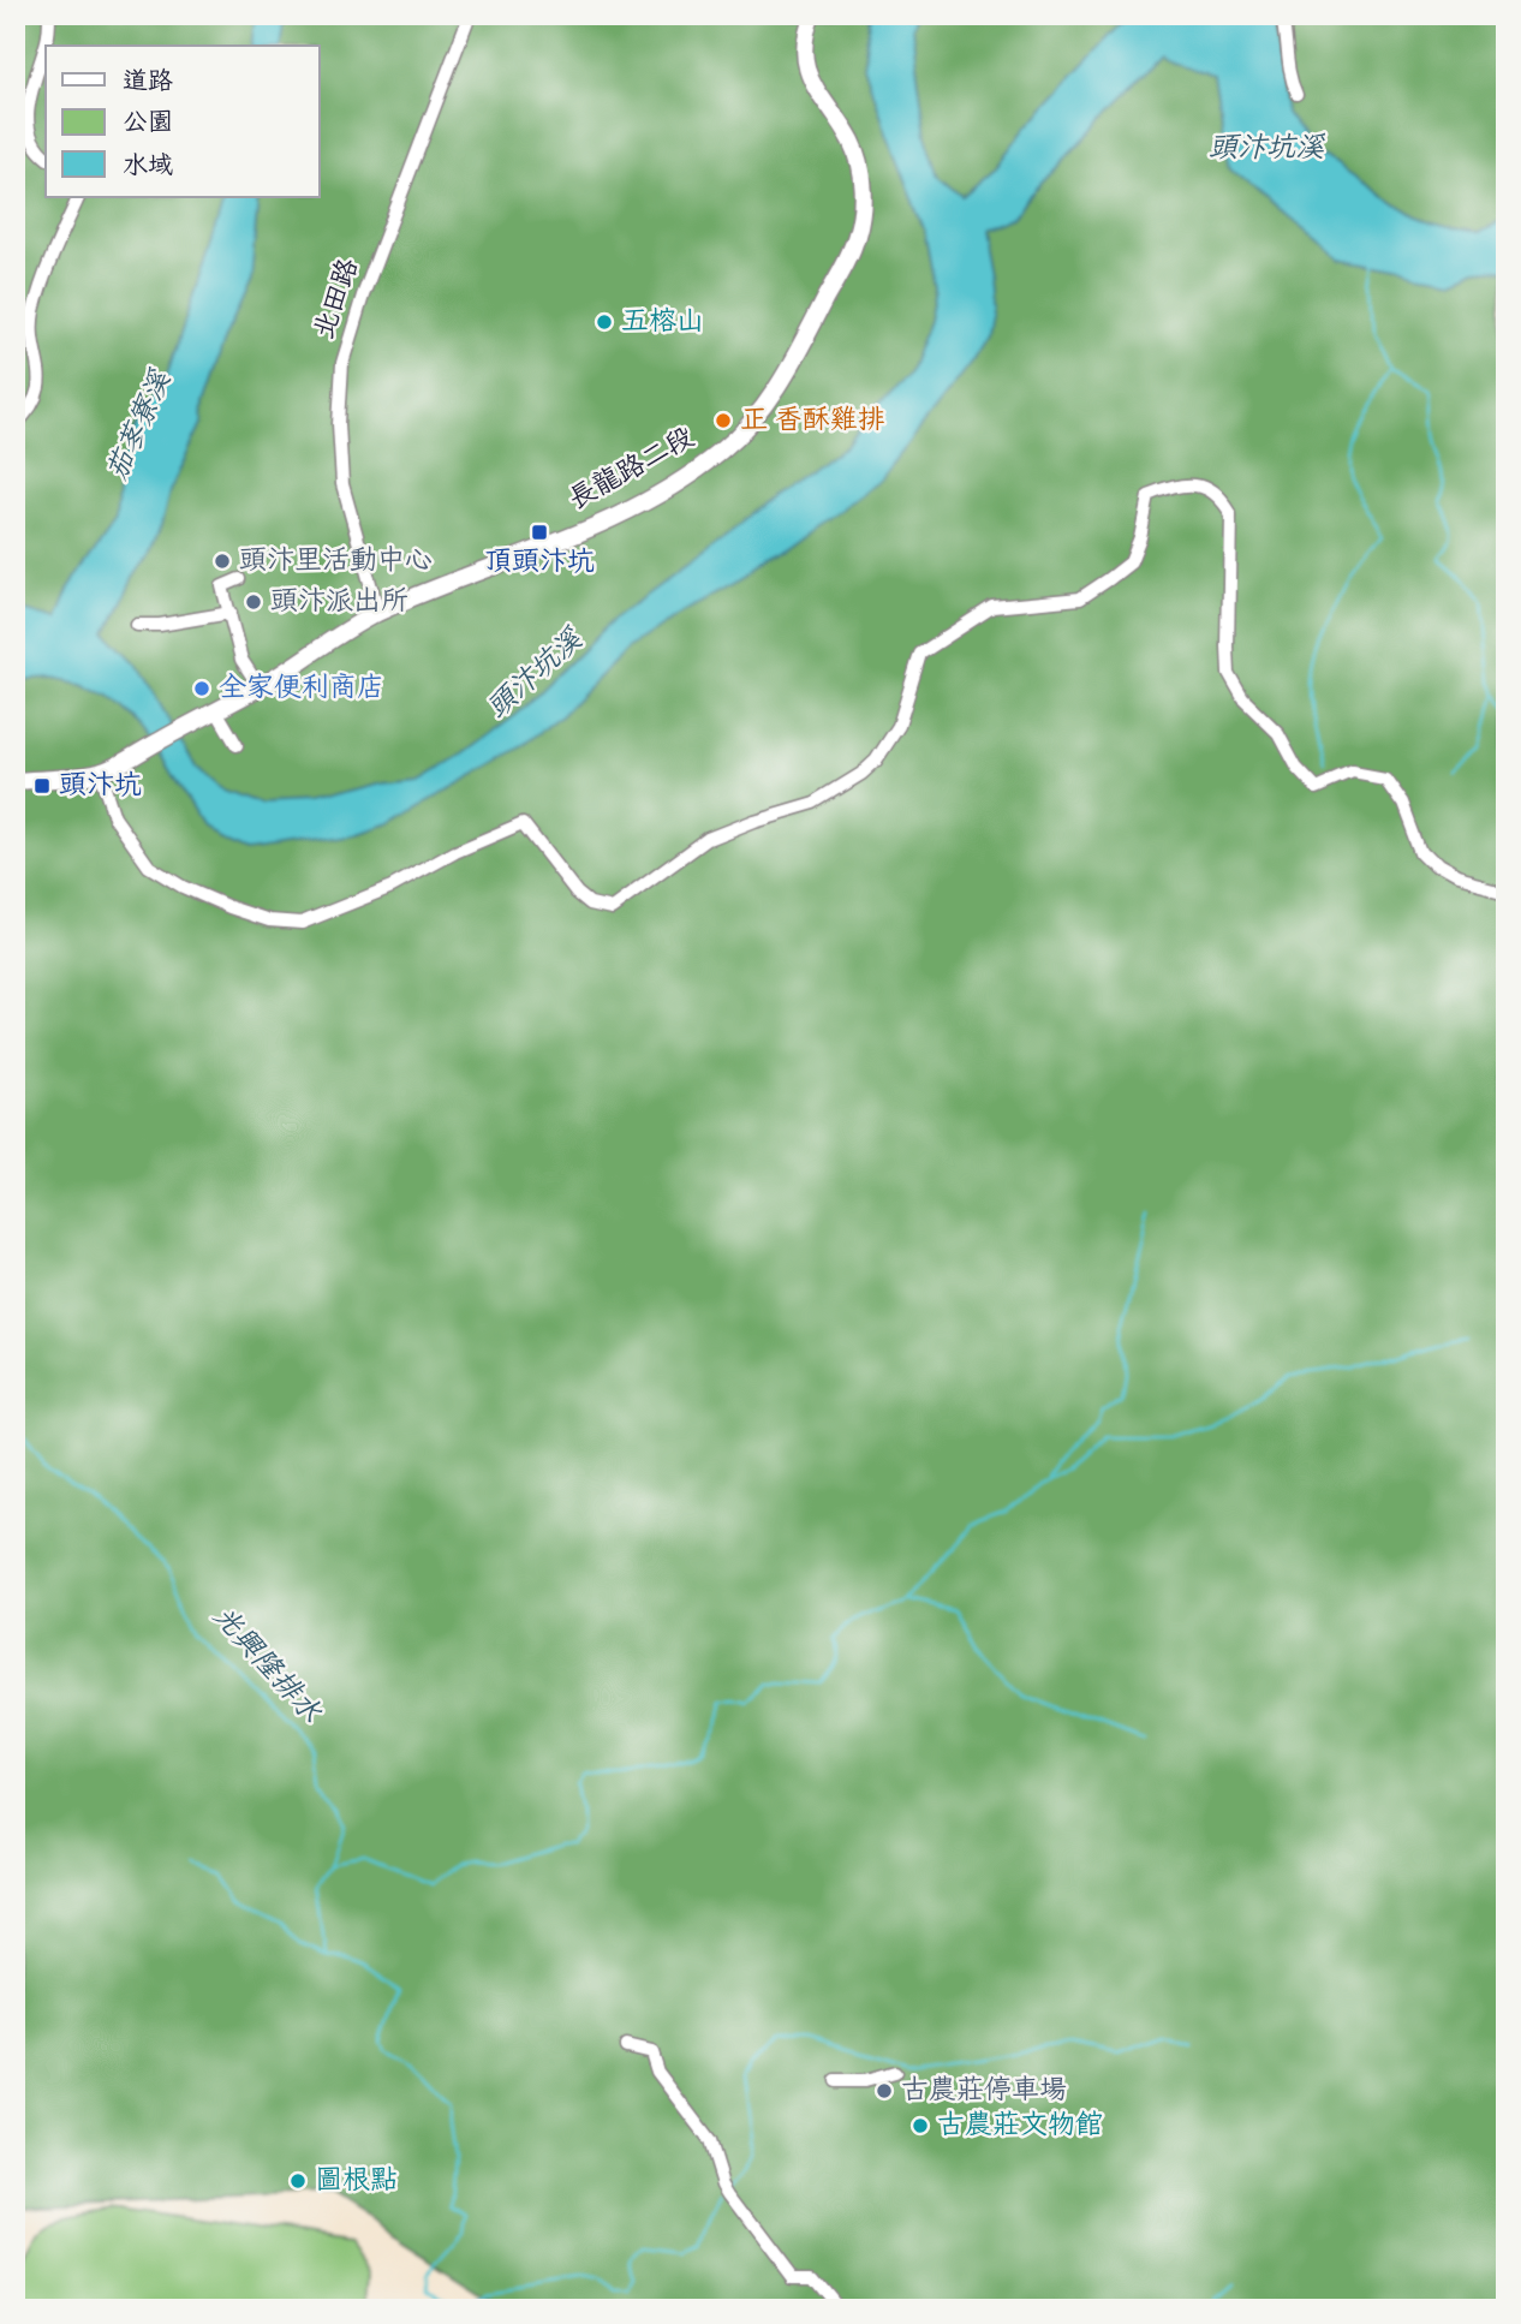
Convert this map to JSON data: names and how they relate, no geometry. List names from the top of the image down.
{
  "streets": {
    "main road": ["長龍路二段"],
    "street": ["北田路"]
  },
  "crossings": [
    ["北田路", "長龍路二段"]
  ],
  "water": ["頭汴坑溪", "茄苳寮溪", "光興隆排水"],
  "places": {
    "other": [
      "五榕山",
      "正 香酥雞排",
      "頭汴里活動中心",
      "頭汴派出所",
      "全家便利商店",
      "古農莊停車場",
      "古農莊文物館",
      "圖根點"
    ],
    "transit": ["頂頭汴坑", "頭汴坑"]
  },
  "legend": ["道路", "公園", "水域"]
}
